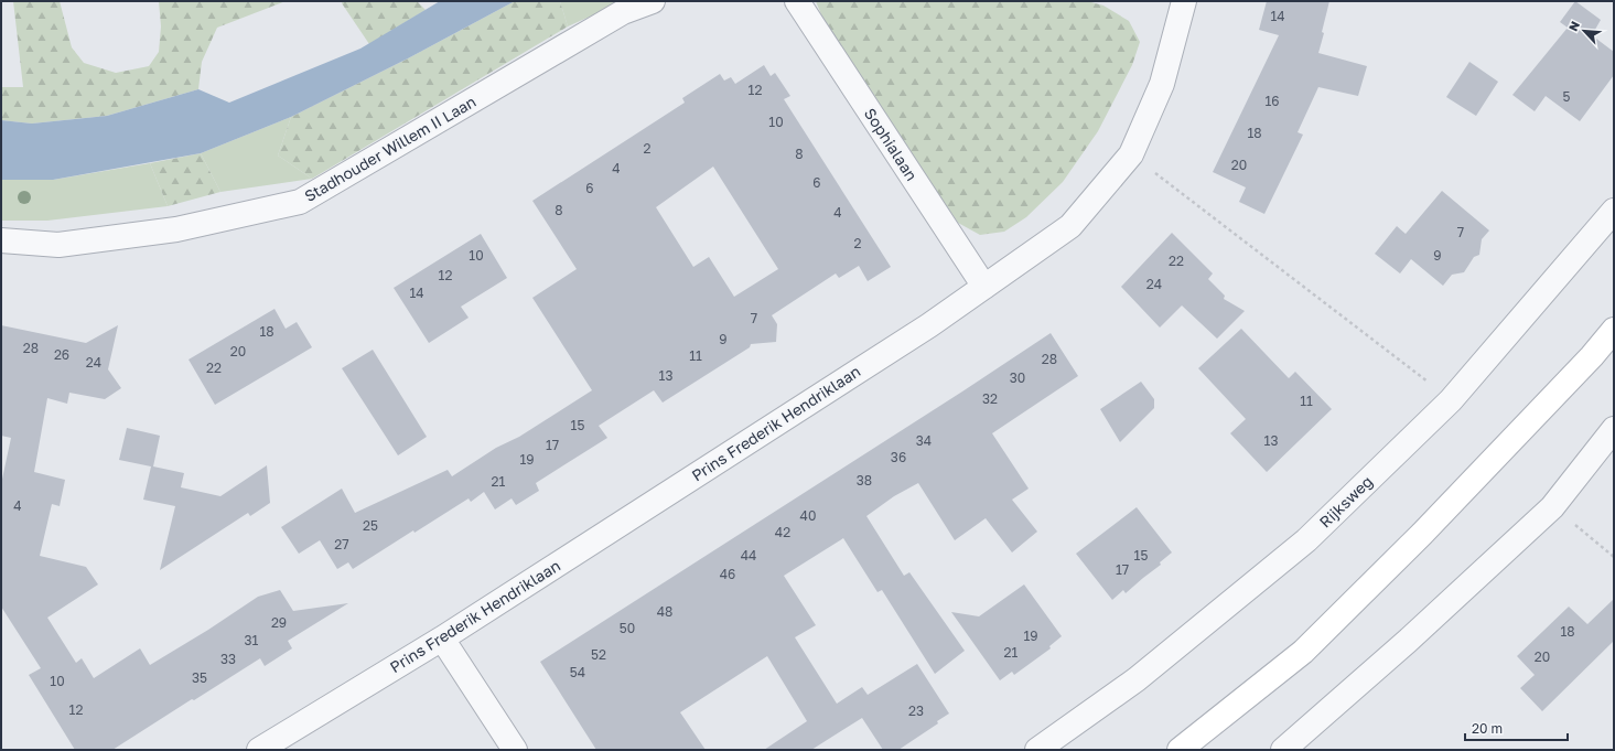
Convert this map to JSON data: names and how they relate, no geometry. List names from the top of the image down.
{
  "streets": {
    "street": [
      "Sophialaan",
      "Stadhouder Willem II Laan",
      "Prins Frederik Hendriklaan",
      "Rijksweg"
    ]
  },
  "crossings": [
    ["Sophialaan", "Prins Frederik Hendriklaan"]
  ],
  "house_numbers": [
    "14",
    "12",
    "5",
    "16",
    "10",
    "18",
    "2",
    "8",
    "20",
    "4",
    "6",
    "6",
    "8",
    "4",
    "7",
    "2",
    "10",
    "9",
    "22",
    "12",
    "24",
    "14",
    "7",
    "18",
    "9",
    "28",
    "20",
    "26",
    "11",
    "28",
    "24",
    "22",
    "13",
    "30",
    "32",
    "11",
    "15",
    "34",
    "13",
    "17",
    "36",
    "19",
    "38",
    "21",
    "4",
    "40",
    "25",
    "42",
    "27",
    "44",
    "15",
    "17",
    "46",
    "48",
    "29",
    "50",
    "18",
    "19",
    "31",
    "21",
    "52",
    "20",
    "33",
    "54",
    "35",
    "10",
    "12",
    "23"
  ],
  "scale_bar": "20 m",
  "north": "top left"
}
